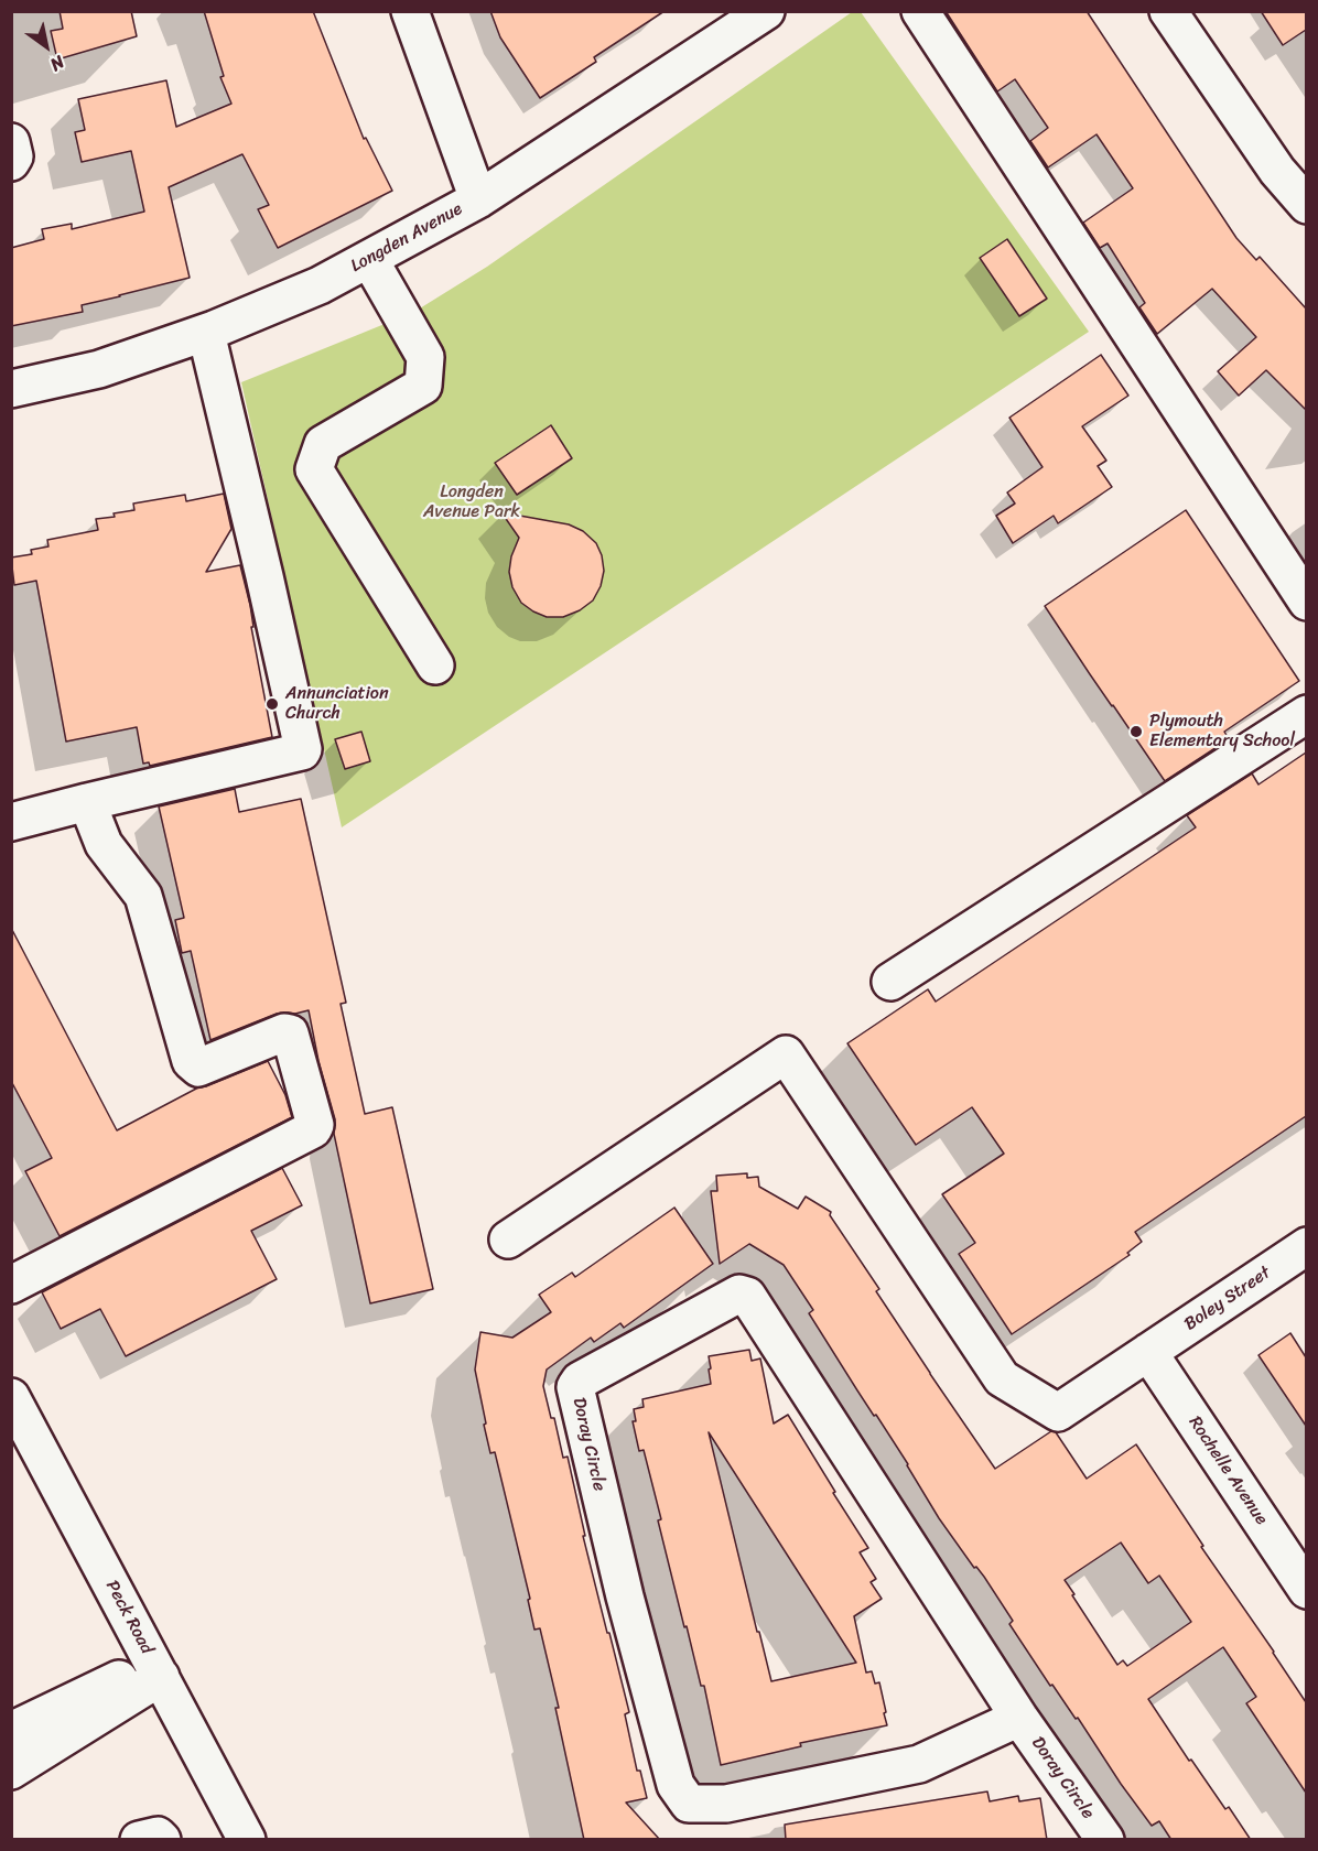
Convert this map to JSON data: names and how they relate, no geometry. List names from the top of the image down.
{
  "streets": {
    "street": [
      "Longden Avenue",
      "Boley Street",
      "Doray Circle",
      "Rochelle Avenue",
      "Peck Road"
    ]
  },
  "crossings": [
    ["Boley Street", "Rochelle Avenue"]
  ],
  "parks": ["Longden Avenue Park"],
  "places": ["Annunciation Church", "Plymouth Elementary School"],
  "north": "bottom right"
}
